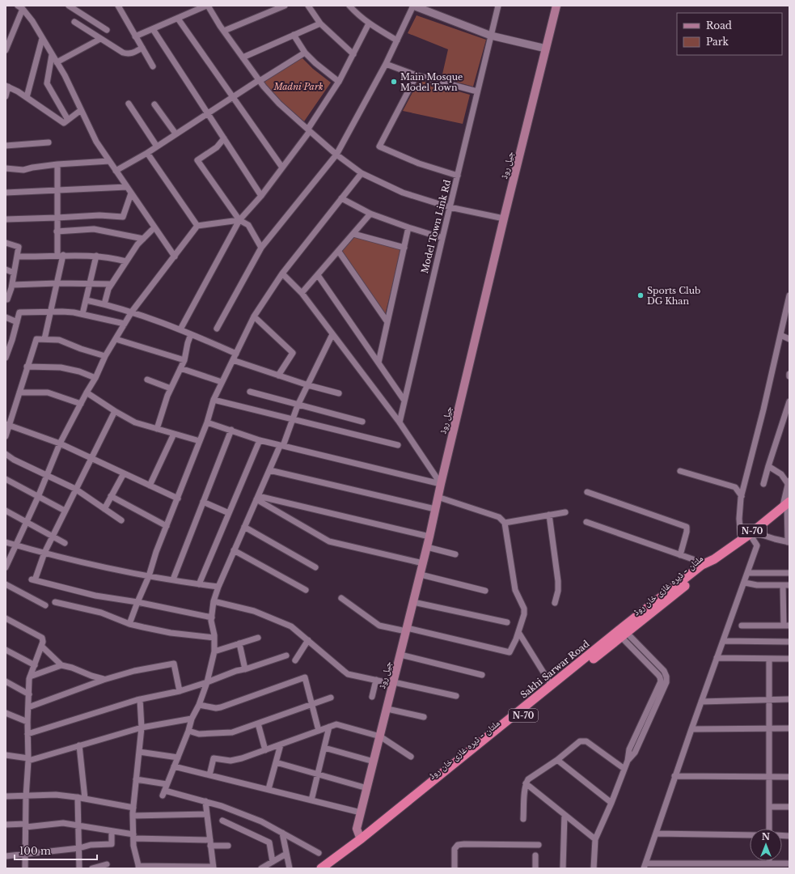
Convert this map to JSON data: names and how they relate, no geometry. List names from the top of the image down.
{
  "streets": {
    "highway": ["N-70", "ملتان - ڈیرہ غازی خان روڈ", "Sakhi Sarwar Road"],
    "main road": ["جیل روڈ"],
    "street": ["Model Town Link Rd"]
  },
  "crossings": [
    ["جیل روڈ", "Sakhi Sarwar Road"],
    ["ملتان - ڈیرہ غازی خان روڈ", "Sakhi Sarwar Road"]
  ],
  "parks": ["Madni Park"],
  "places": ["Main Mosque Model Town", "Sports Club DG Khan"],
  "legend": ["Road", "Park"],
  "scale_bar": "100 m",
  "north": "top"
}
